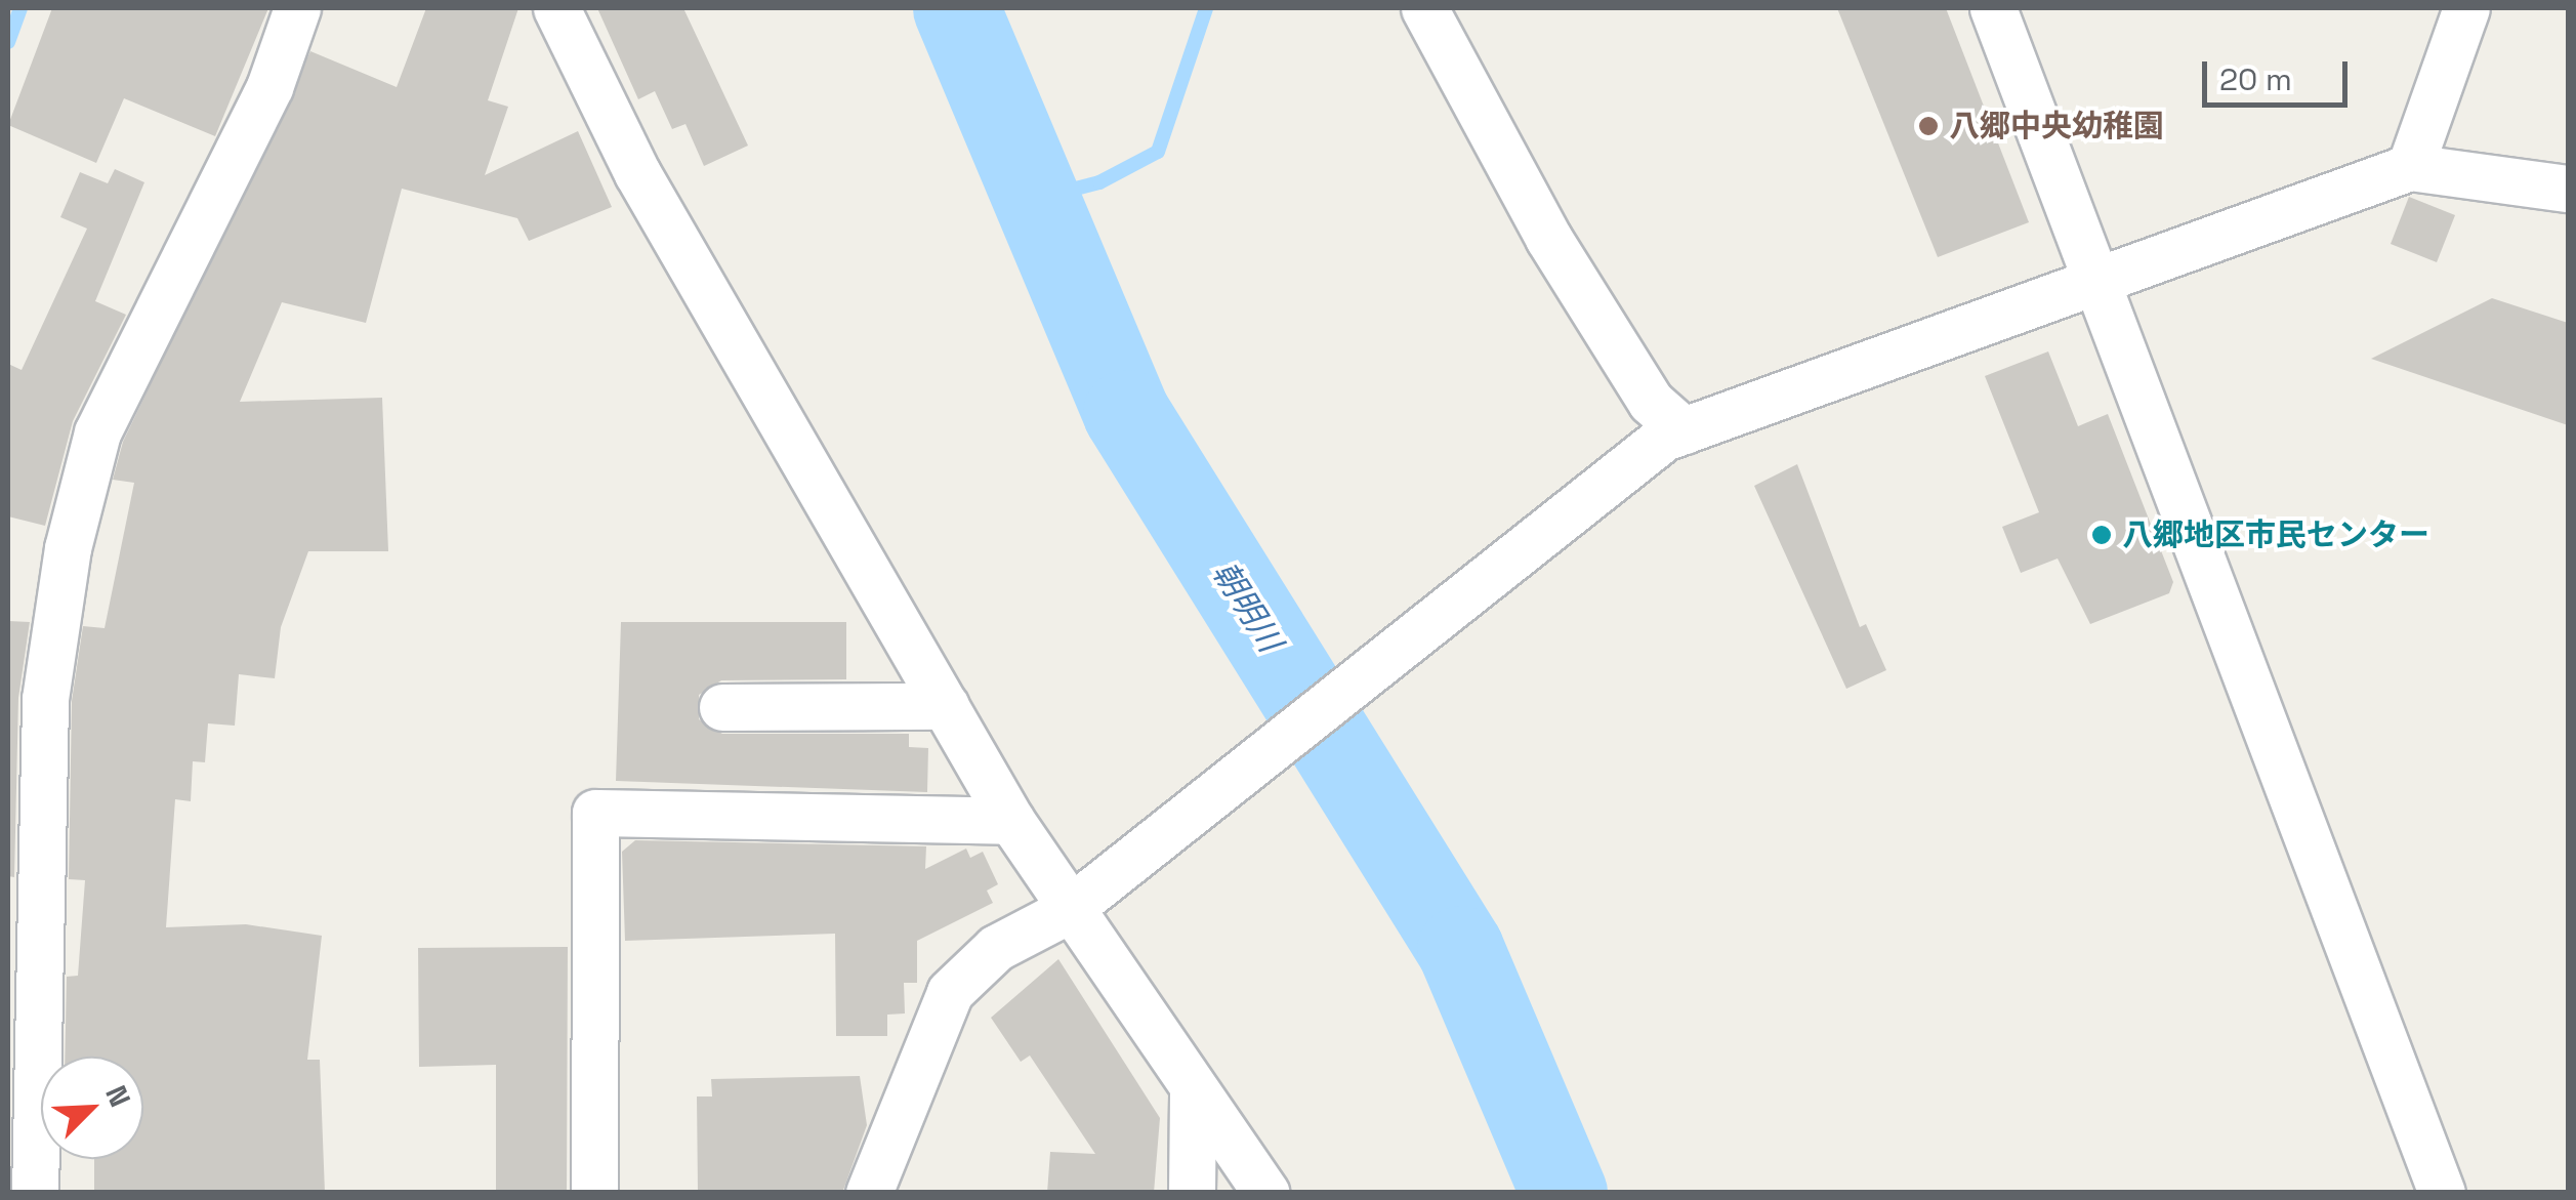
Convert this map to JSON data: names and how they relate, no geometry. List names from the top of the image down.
{
  "water": ["朝明川"],
  "places": ["八郷中央幼稚園", "八郷地区市民センター"],
  "scale_bar": "20 m",
  "north": "top right"
}
